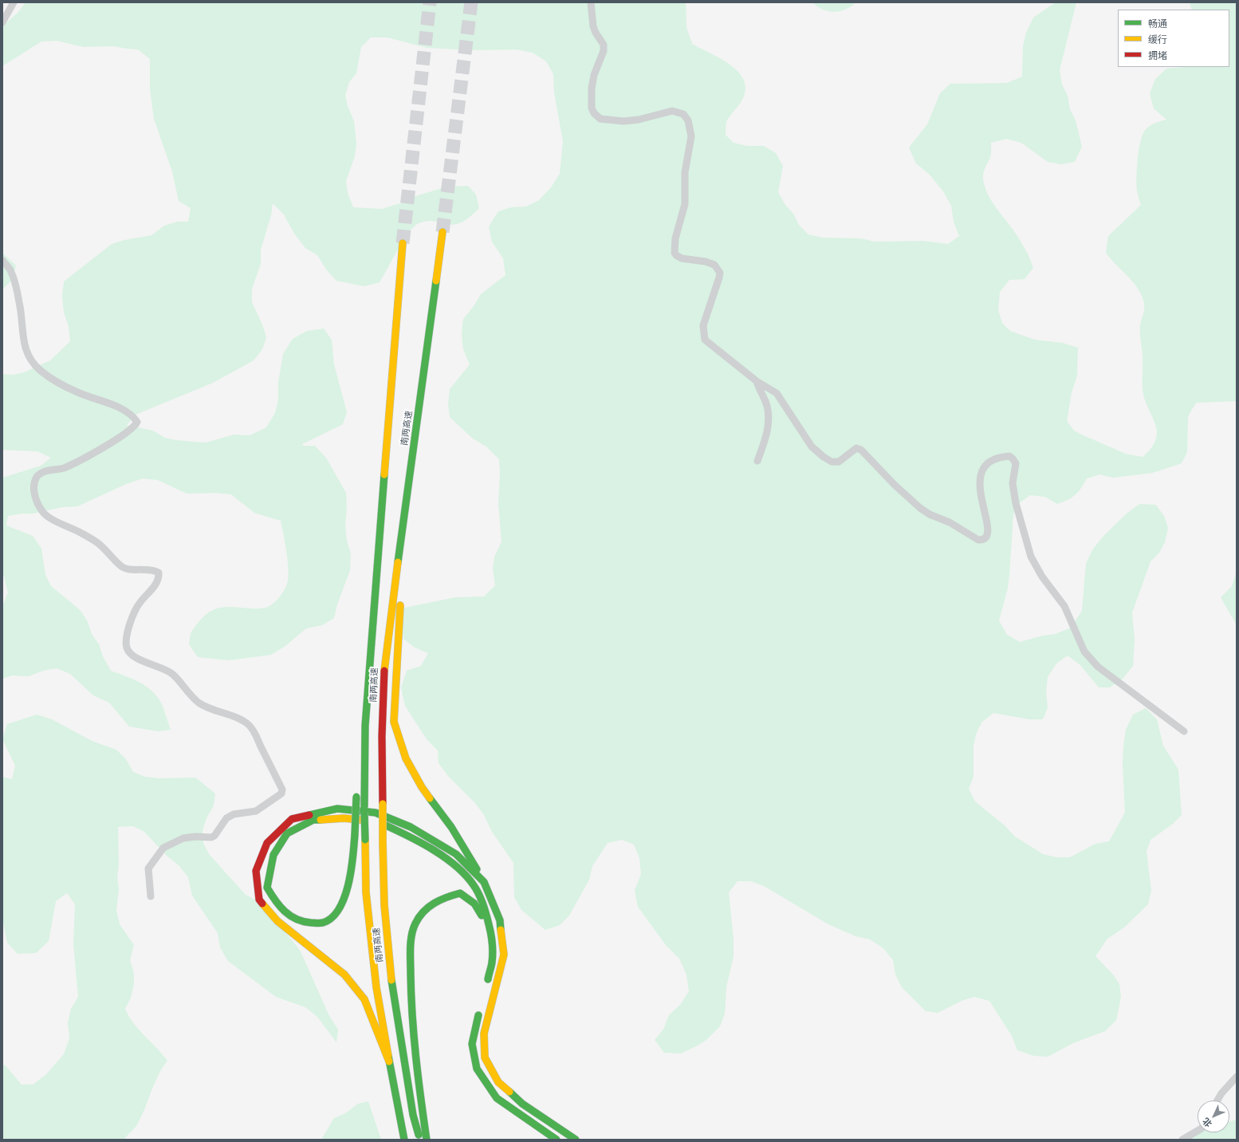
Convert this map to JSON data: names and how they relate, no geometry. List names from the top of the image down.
{
  "streets": {
    "highway": ["南两高速"]
  },
  "legend": ["畅通", "缓行", "拥堵"],
  "north": "bottom left"
}
